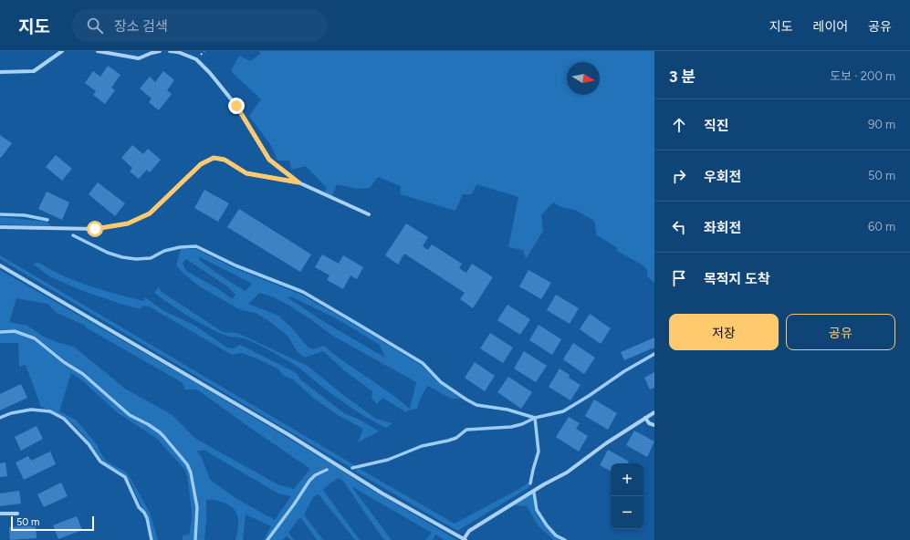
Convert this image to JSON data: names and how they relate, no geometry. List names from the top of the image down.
{
  "scale_bar": "50 m",
  "north": "right",
  "page": {
    "header": "지도",
    "search": "장소 검색",
    "nav": ["지도", "레이어", "공유"],
    "heading": ["3 분", "도보 · 200 m"],
    "list": [
      ["직진", "90 m"],
      ["우회전", "50 m"],
      ["좌회전", "60 m"],
      "목적지 도착"
    ],
    "buttons": ["저장", "공유"],
    "map_buttons": ["+", "−"],
    "scale": "50 m"
  }
}
